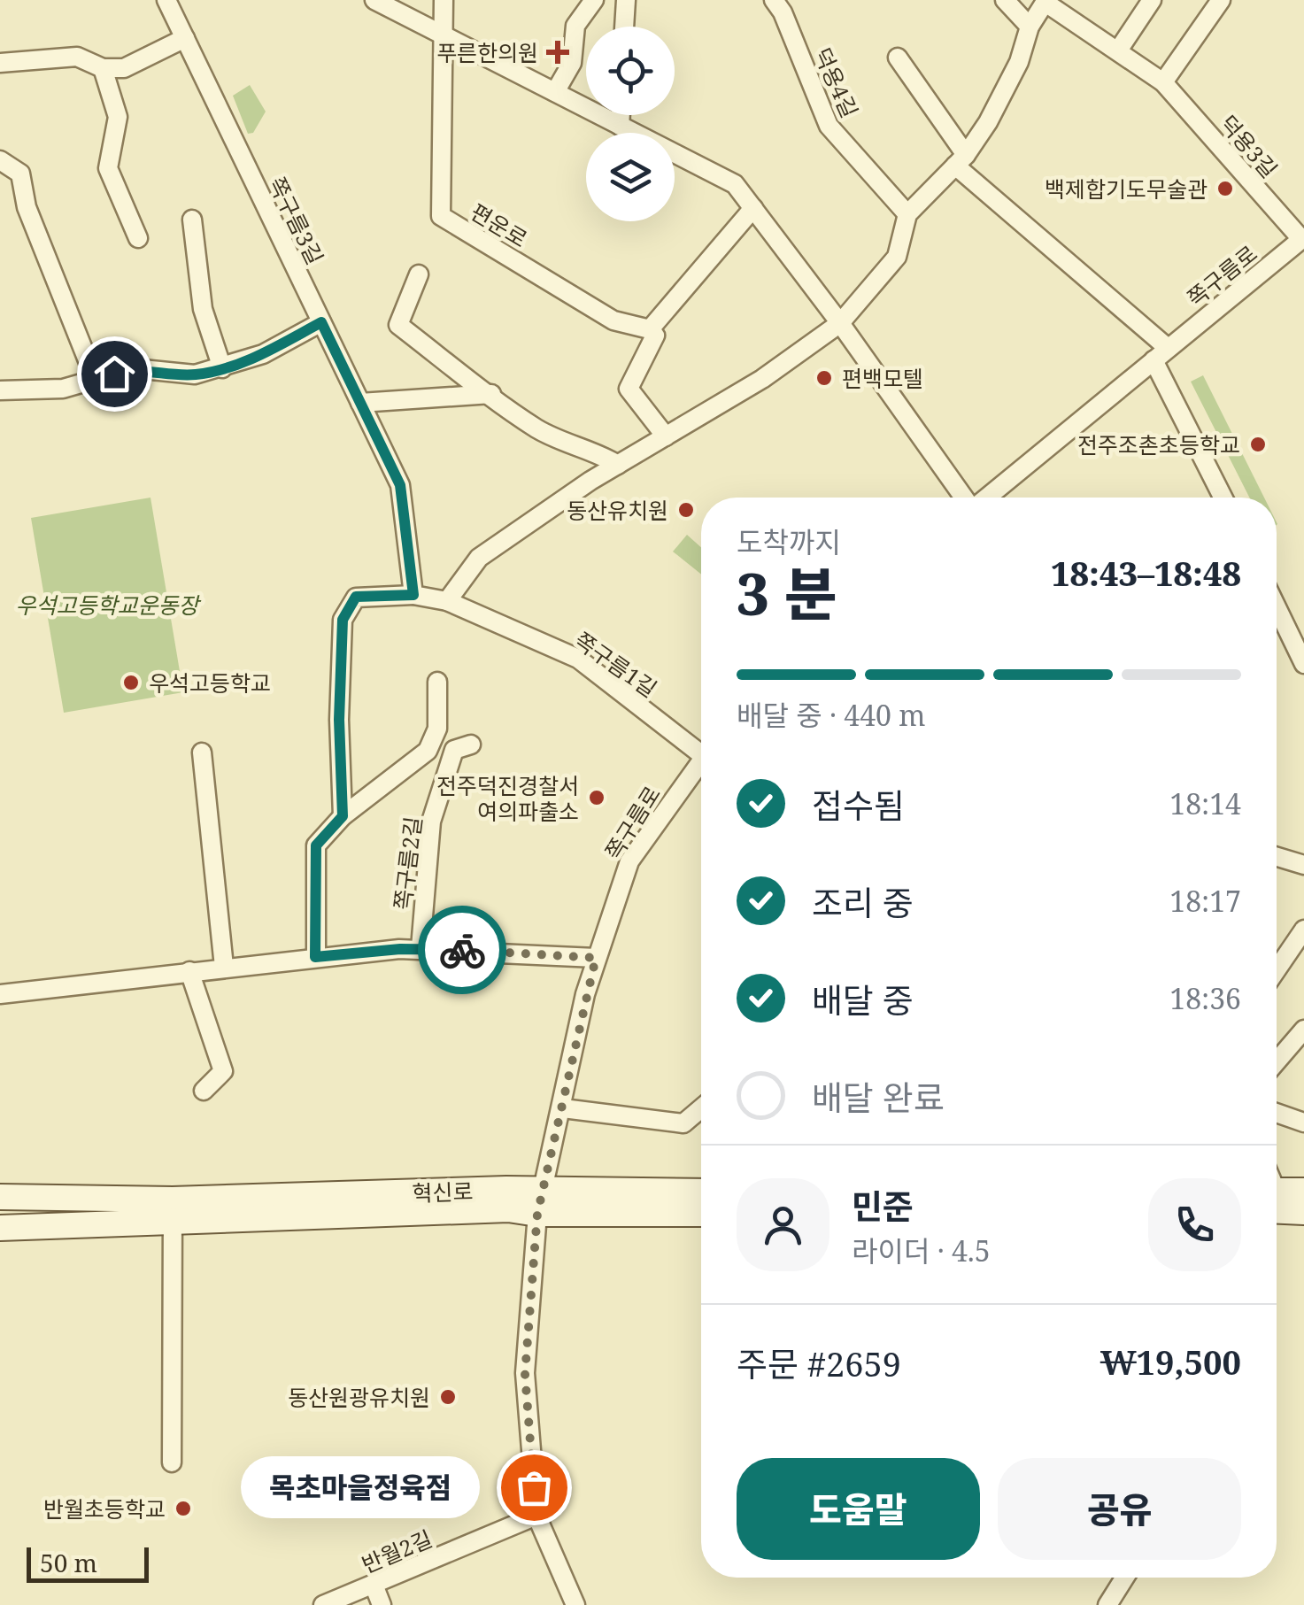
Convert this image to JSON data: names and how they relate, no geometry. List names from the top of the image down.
{
  "streets": {
    "street": [
      "덕용4길",
      "덕용3길",
      "쪽구름3길",
      "편운로",
      "쪽구름로",
      "쪽구름1길",
      "쪽구름2길",
      "혁신로",
      "반월2길"
    ]
  },
  "crossings": [
    ["덕용3길", "쪽구름로"],
    ["쪽구름로", "혁신로"],
    ["쪽구름로", "반월2길"]
  ],
  "parks": ["우석고등학교운동장"],
  "places": {
    "health": ["푸른한의원"],
    "other": [
      "백제합기도무술관",
      "편백모텔",
      "전주조촌초등학교",
      "동산유치원",
      "우석고등학교",
      "전주덕진경찰서 여의파출소",
      "동산원광유치원",
      "목초마을정육점",
      "반월초등학교"
    ]
  },
  "scale_bar": "50 m",
  "page": {
    "heading": ["3 분", "도착까지", "18:43–18:48"],
    "panel": [
      "민준",
      "라이더 · 4.5",
      "주문 #2659",
      "₩19,500"
    ],
    "bar": "배달 중 · 440 m",
    "list": [
      ["접수됨", "18:14"],
      ["조리 중", "18:17"],
      ["배달 중", "18:36"],
      "배달 완료"
    ],
    "buttons": ["도움말", "공유"],
    "bubble": "목초마을정육점",
    "scale": "50 m"
  }
}
